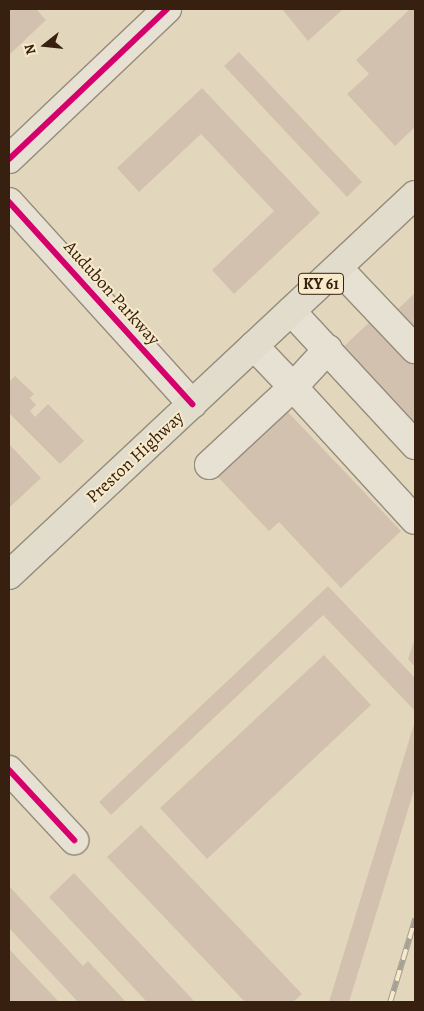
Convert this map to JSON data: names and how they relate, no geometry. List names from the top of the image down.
{
  "streets": {
    "main road": ["KY 61", "Preston Highway"],
    "street": ["Audubon Parkway"]
  },
  "crossings": [
    ["Audubon Parkway", "Preston Highway"]
  ],
  "north": "left"
}
